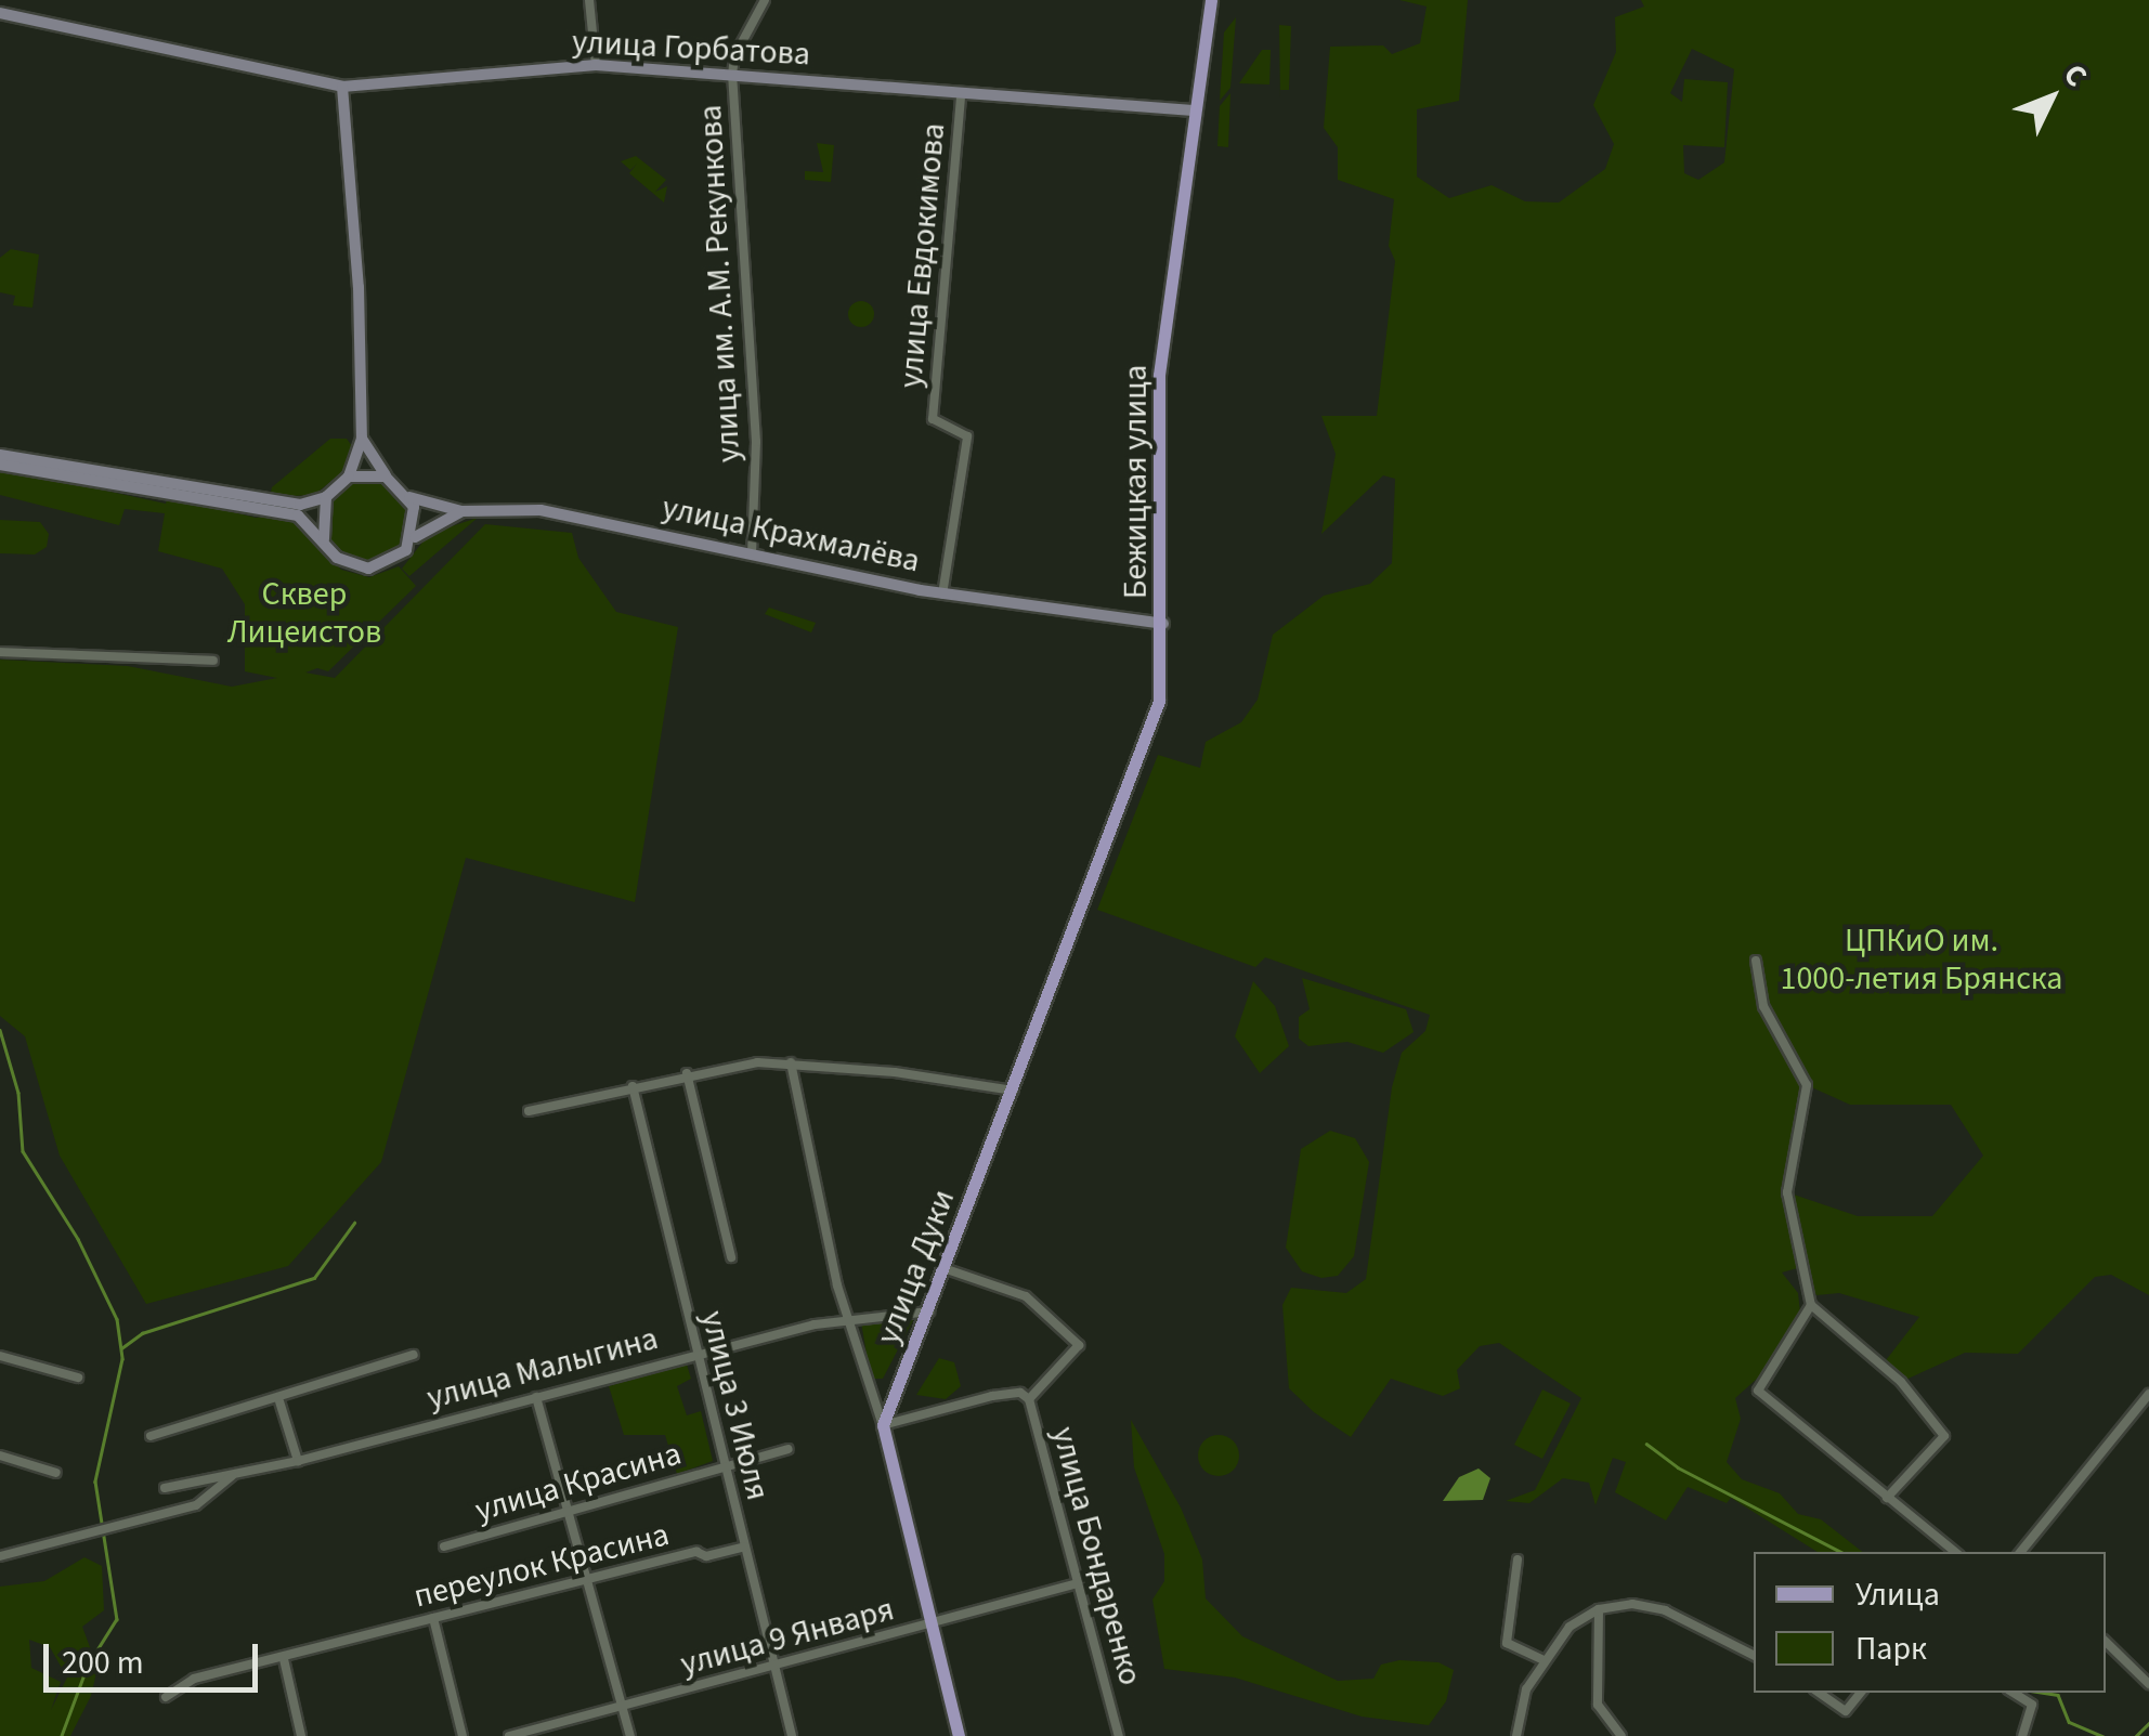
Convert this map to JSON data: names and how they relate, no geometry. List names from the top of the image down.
{
  "streets": {
    "main road": [
      "улица Горбатова",
      "Бежицкая улица",
      "улица Крахмалёва",
      "улица Дуки"
    ],
    "street": [
      "улица Евдокимова",
      "улица им. А.М. Рекункова",
      "улица Малыгина",
      "улица 3 Июля",
      "улица Красина",
      "улица Бондаренко",
      "переулок Красина",
      "улица 9 Января"
    ]
  },
  "crossings": [
    ["улица Горбатова", "улица Евдокимова"],
    ["улица Горбатова", "улица им. А.М. Рекункова"],
    ["улица Горбатова", "Бежицкая улица"],
    ["улица Евдокимова", "улица Крахмалёва"],
    ["улица им. А.М. Рекункова", "улица Крахмалёва"],
    ["Бежицкая улица", "улица Крахмалёва"],
    ["Бежицкая улица", "улица Дуки"],
    ["улица Дуки", "улица Малыгина"],
    ["улица Малыгина", "улица 3 Июля"],
    ["улица 3 Июля", "улица Красина"],
    ["улица 3 Июля", "переулок Красина"],
    ["улица 3 Июля", "улица 9 Января"],
    ["улица Бондаренко", "улица 9 Января"]
  ],
  "parks": ["Сквер Лицеистов", "ЦПКиО им. 1000-летия Брянска"],
  "legend": ["Улица", "Парк"],
  "scale_bar": "200 m",
  "north": "top right"
}
